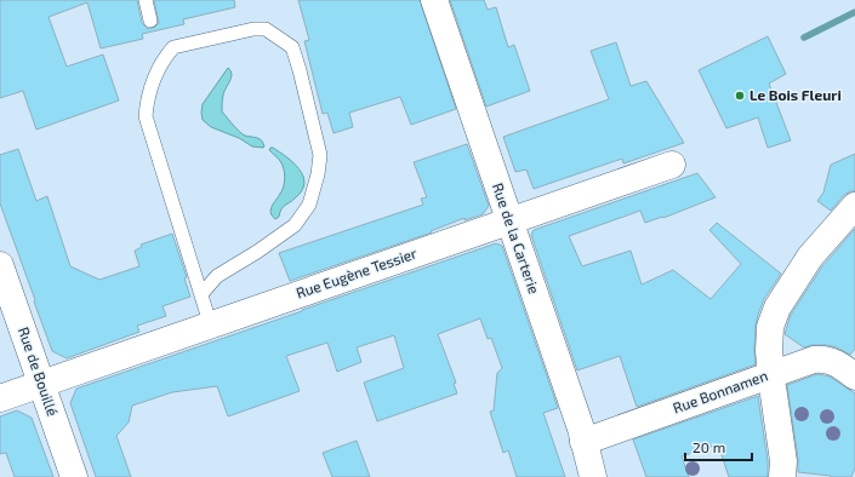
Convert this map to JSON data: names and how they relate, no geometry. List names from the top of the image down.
{
  "streets": {
    "street": [
      "Rue de la Carterie",
      "Rue Eugène Tessier",
      "Rue de Bouillé",
      "Rue Bonnamen"
    ]
  },
  "crossings": [
    ["Rue de la Carterie", "Rue Eugène Tessier"],
    ["Rue de la Carterie", "Rue Bonnamen"],
    ["Rue Eugène Tessier", "Rue de Bouillé"]
  ],
  "places": ["Le Bois Fleuri"],
  "scale_bar": "20 m"
}
